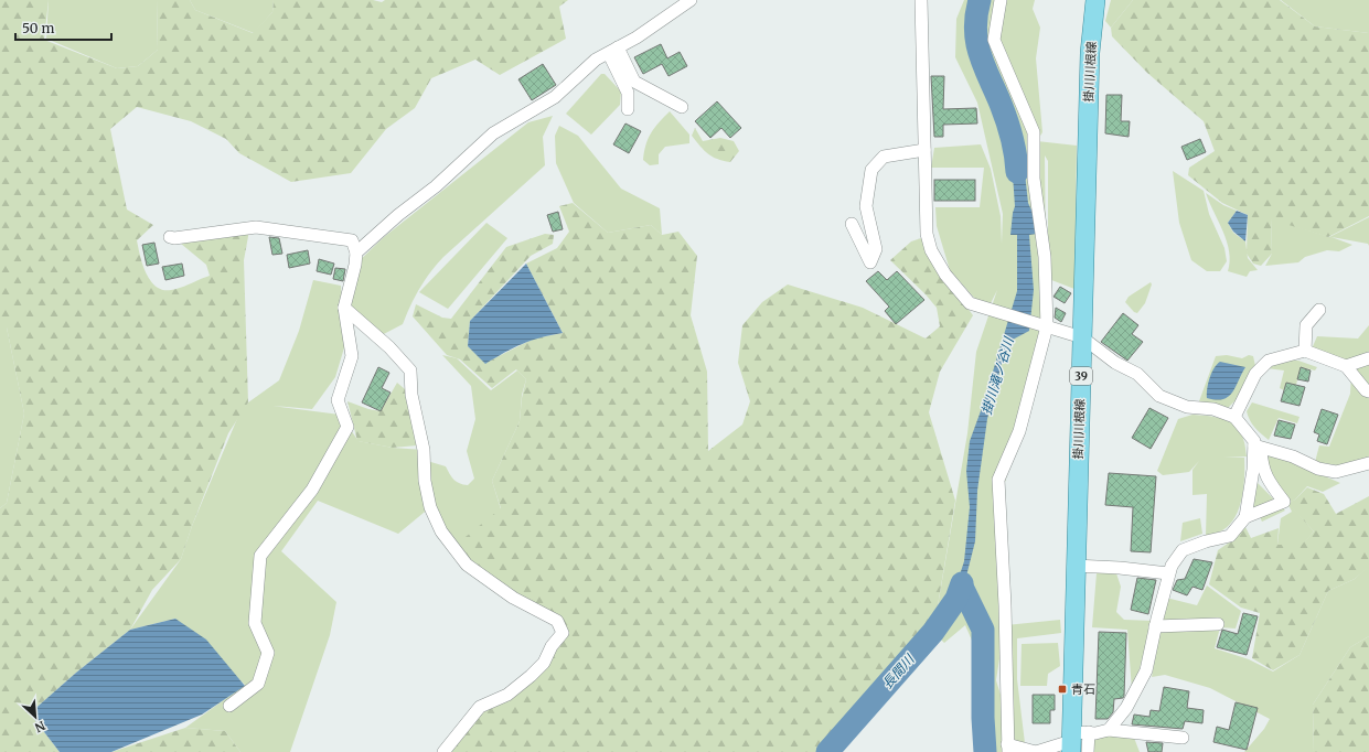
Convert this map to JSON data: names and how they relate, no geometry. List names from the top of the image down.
{
  "streets": {
    "main road": ["掛川川根線", "39"]
  },
  "water": ["掛川滝ノ谷川", "長間川"],
  "places": {
    "transit": ["青石"]
  },
  "scale_bar": "50 m",
  "north": "bottom right"
}
